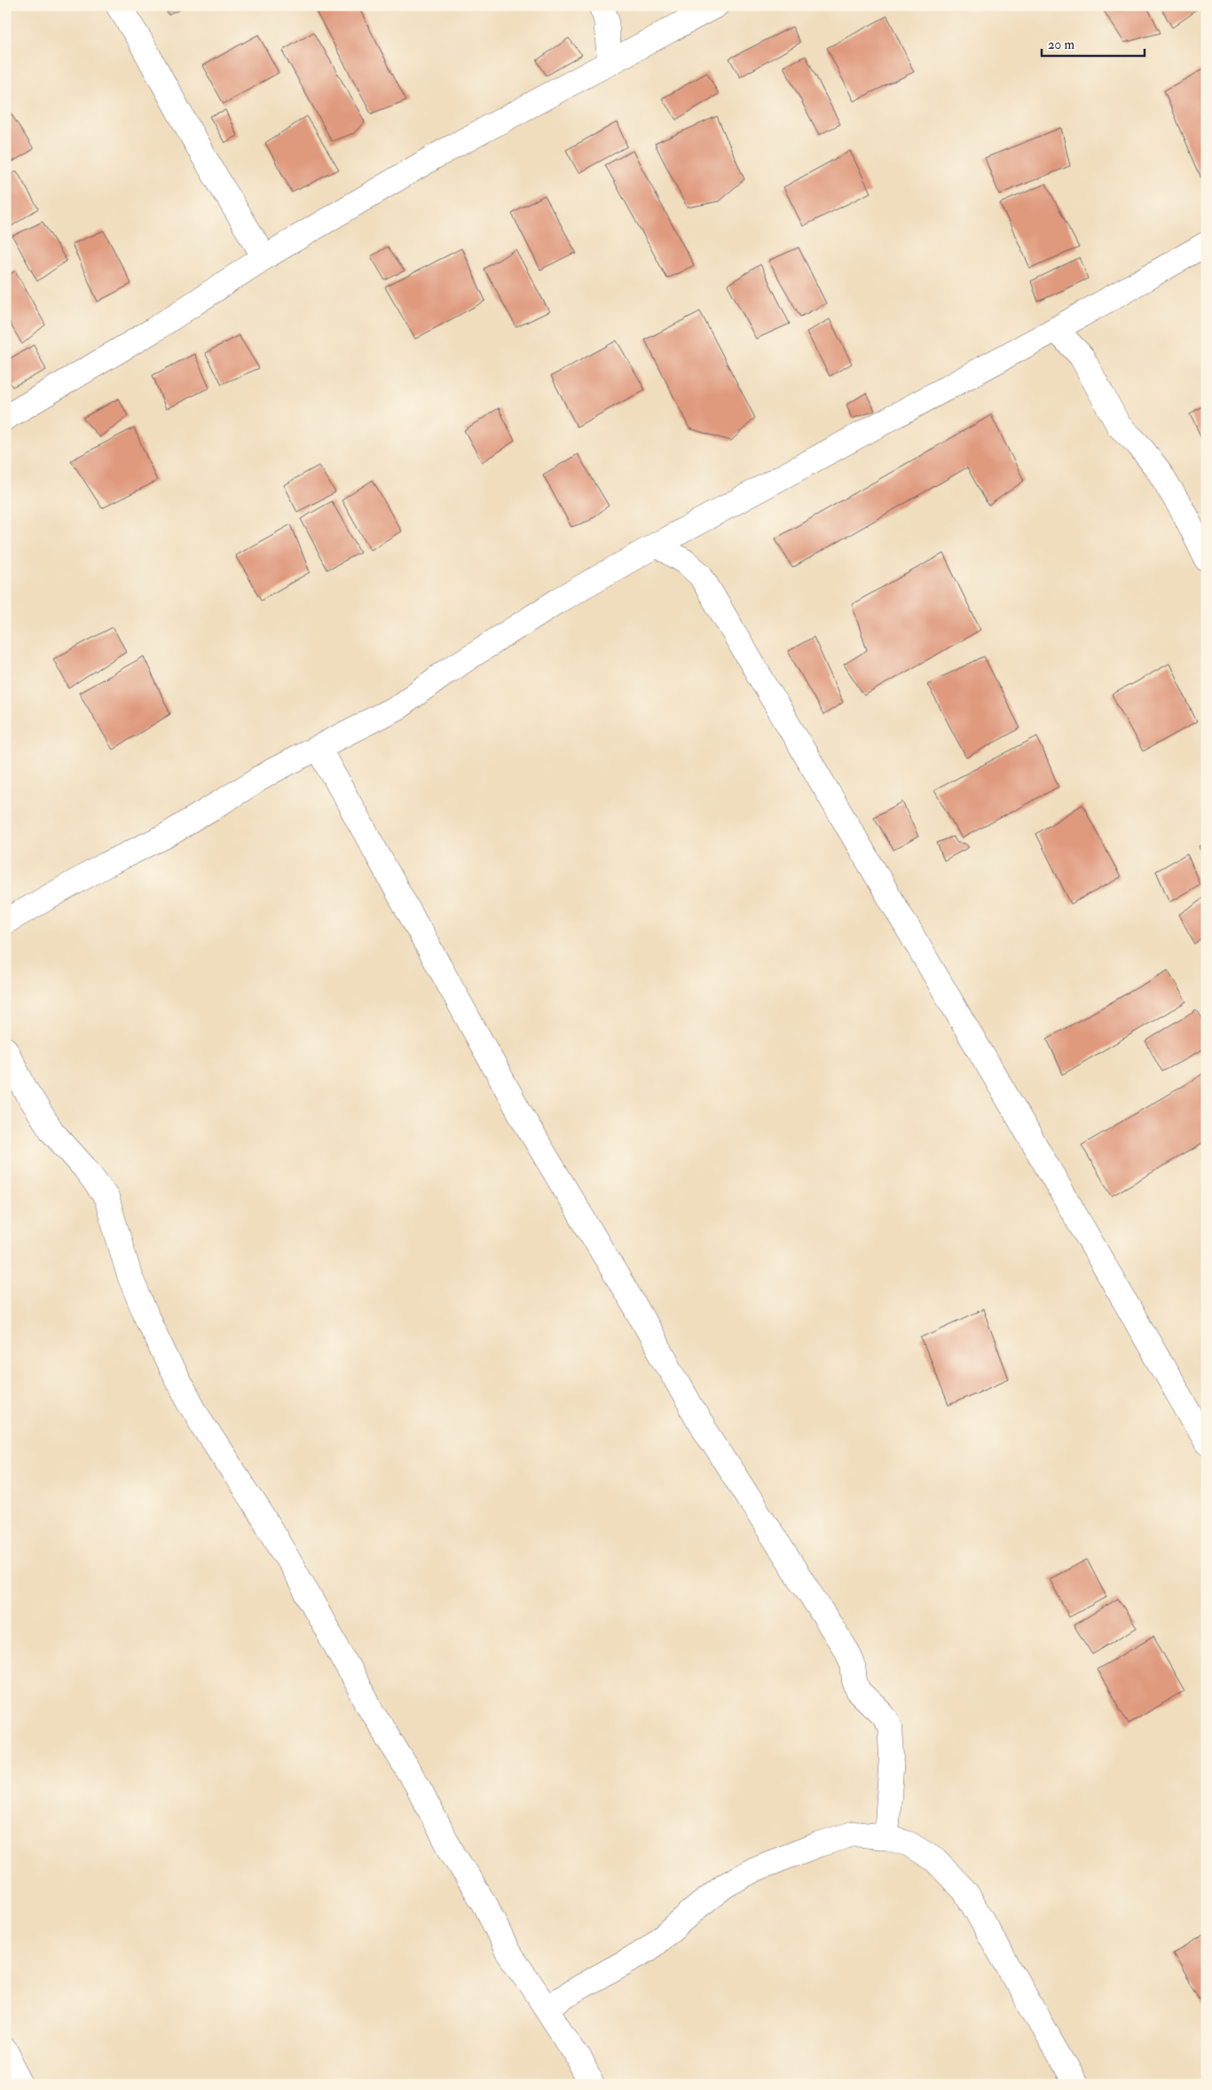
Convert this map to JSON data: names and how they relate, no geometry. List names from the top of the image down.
{
  "scale_bar": "20 m"
}
